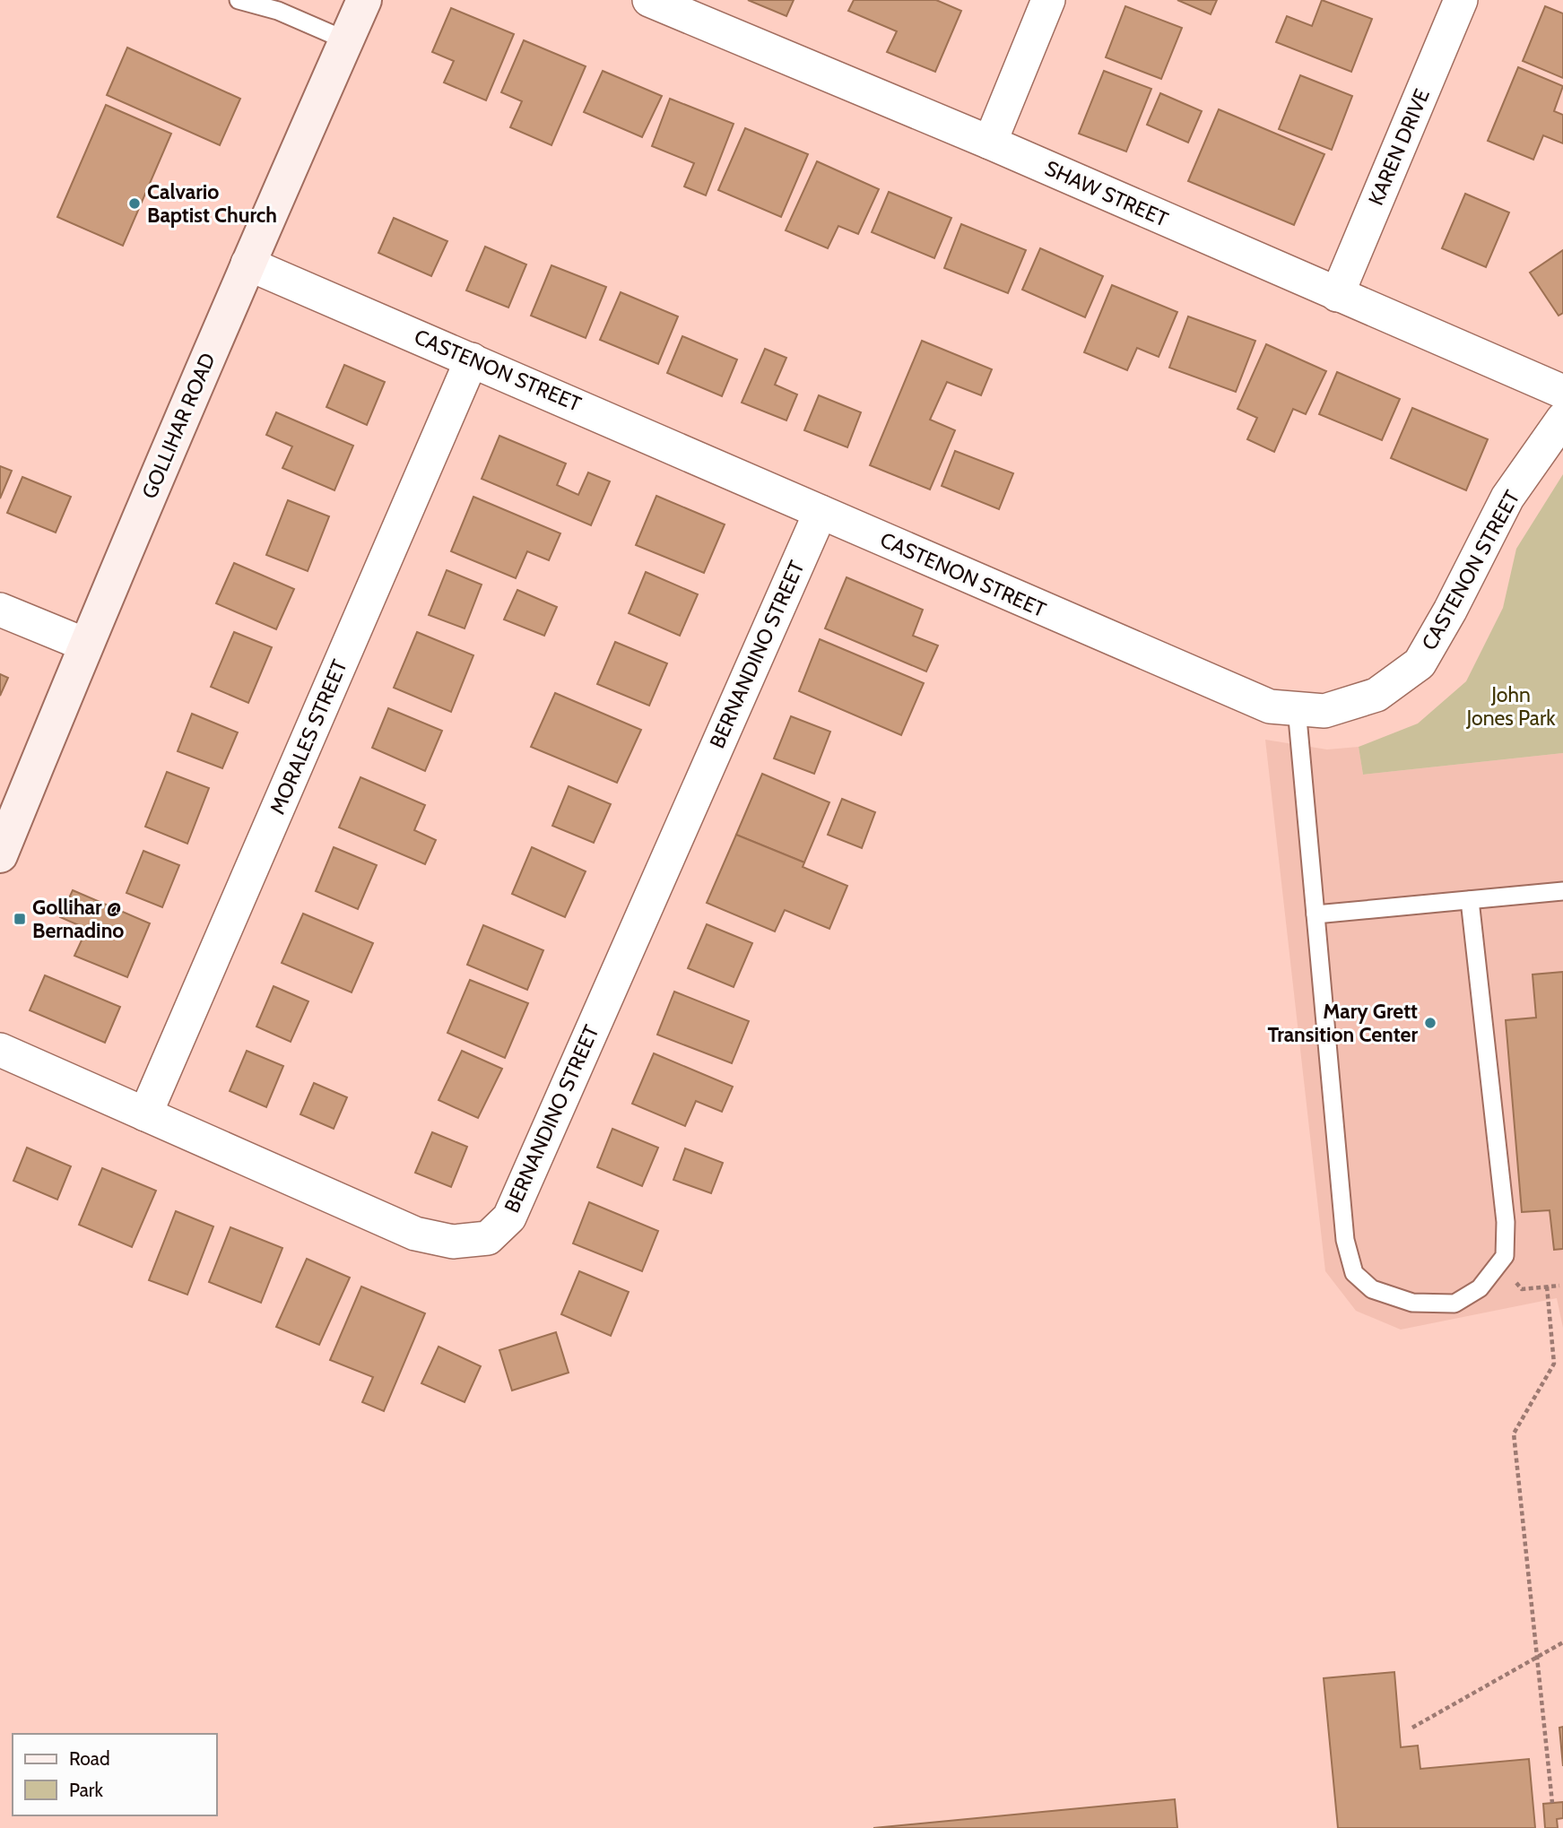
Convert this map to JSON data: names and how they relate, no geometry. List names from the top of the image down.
{
  "streets": {
    "main road": ["GOLLIHAR ROAD"],
    "street": [
      "KAREN DRIVE",
      "SHAW STREET",
      "CASTENON STREET",
      "BERNANDINO STREET",
      "MORALES STREET"
    ]
  },
  "crossings": [
    ["KAREN DRIVE", "SHAW STREET"],
    ["CASTENON STREET", "GOLLIHAR ROAD"],
    ["CASTENON STREET", "BERNANDINO STREET"],
    ["CASTENON STREET", "MORALES STREET"],
    ["BERNANDINO STREET", "MORALES STREET"]
  ],
  "parks": ["John Jones Park"],
  "places": {
    "other": ["Calvario Baptist Church", "Mary Grett Transition Center"],
    "transit": ["Gollihar @ Bernadino"]
  },
  "legend": ["Road", "Park"]
}
